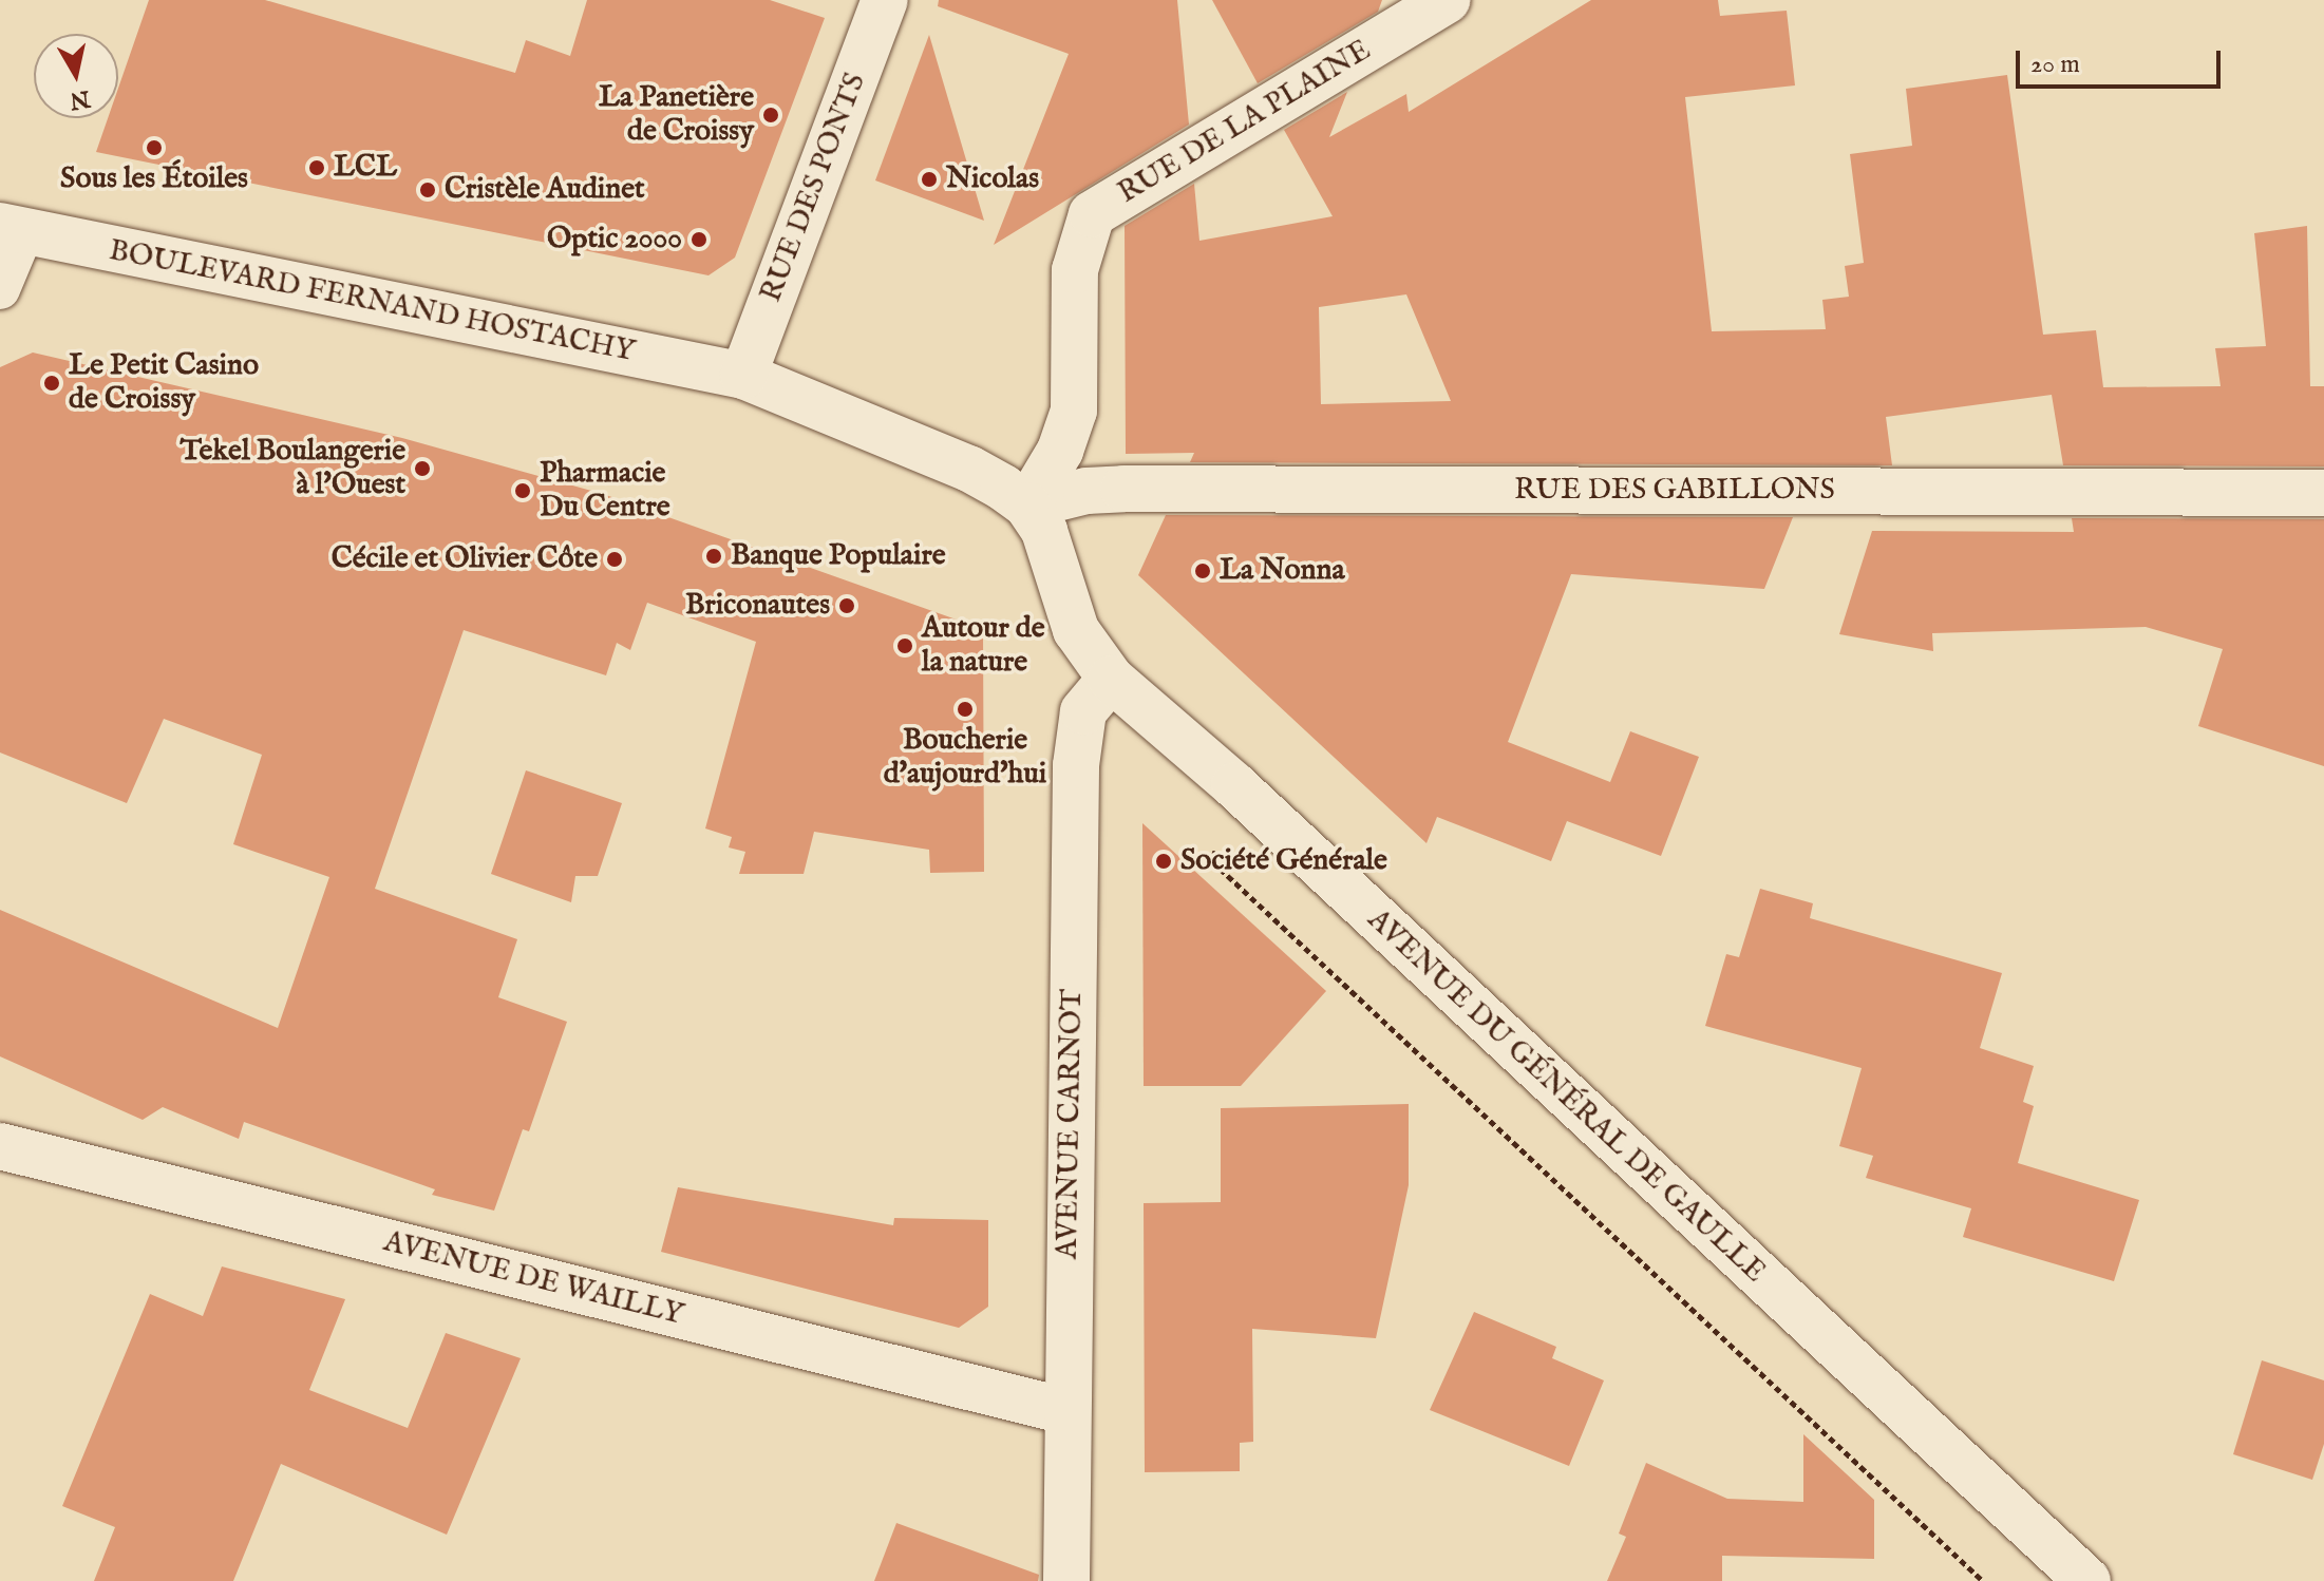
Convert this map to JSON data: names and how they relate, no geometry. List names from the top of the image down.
{
  "streets": {
    "street": [
      "RUE DE LA PLAINE",
      "RUE DES PONTS",
      "BOULEVARD FERNAND HOSTACHY",
      "RUE DES GABILLONS",
      "AVENUE DU GÉNÉRAL DE GAULLE",
      "AVENUE CARNOT",
      "AVENUE DE WAILLY"
    ]
  },
  "crossings": [
    ["RUE DE LA PLAINE", "BOULEVARD FERNAND HOSTACHY"],
    ["RUE DE LA PLAINE", "RUE DES GABILLONS"],
    ["RUE DE LA PLAINE", "AVENUE DU GÉNÉRAL DE GAULLE"],
    ["RUE DES PONTS", "BOULEVARD FERNAND HOSTACHY"],
    ["BOULEVARD FERNAND HOSTACHY", "RUE DES GABILLONS"],
    ["BOULEVARD FERNAND HOSTACHY", "AVENUE DU GÉNÉRAL DE GAULLE"],
    ["RUE DES GABILLONS", "AVENUE DU GÉNÉRAL DE GAULLE"],
    ["AVENUE DU GÉNÉRAL DE GAULLE", "AVENUE CARNOT"],
    ["AVENUE CARNOT", "AVENUE DE WAILLY"]
  ],
  "places": [
    "La Panetière de Croissy",
    "Sous les Étoiles",
    "LCL",
    "Nicolas",
    "Cristèle Audinet",
    "Optic 2000",
    "Le Petit Casino de Croissy",
    "Tekel Boulangerie à l'Ouest",
    "Pharmacie Du Centre",
    "Banque Populaire",
    "Cécile et Olivier Côte",
    "La Nonna",
    "Briconautes",
    "Autour de la nature",
    "Boucherie d'aujourd'hui",
    "Société Générale"
  ],
  "scale_bar": "20 m",
  "north": "bottom"
}
